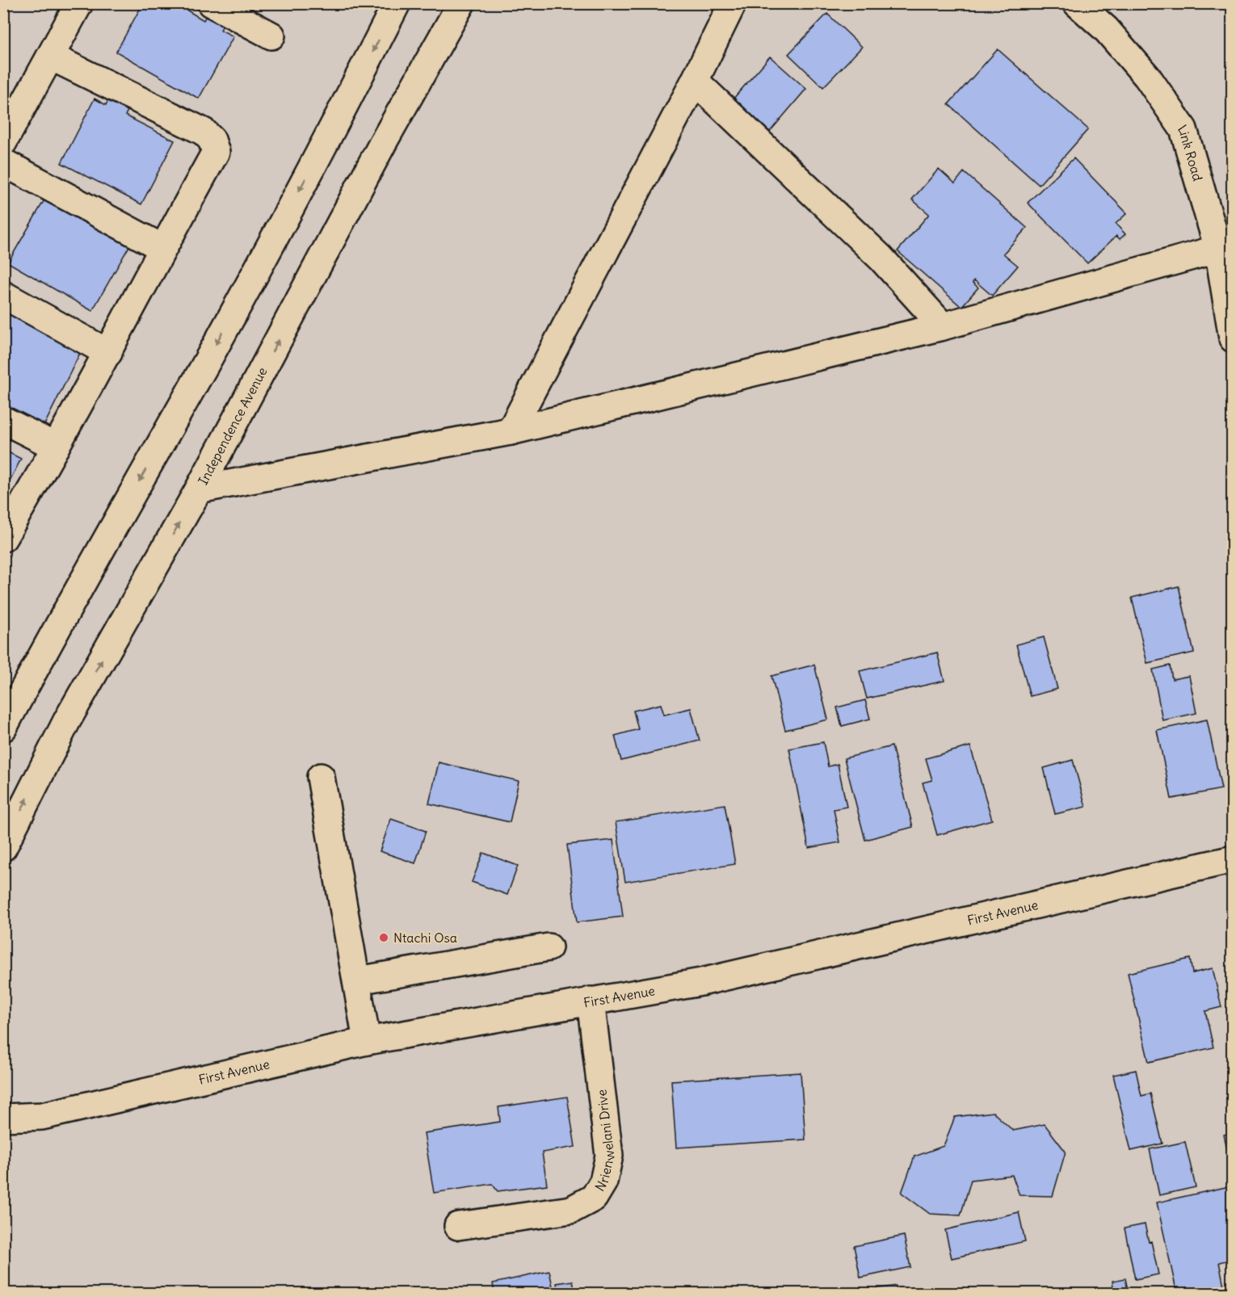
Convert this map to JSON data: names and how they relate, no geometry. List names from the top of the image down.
{
  "streets": {
    "street": [
      "Link Road",
      "Independence Avenue",
      "First Avenue",
      "Nrienwelani Drive"
    ]
  },
  "crossings": [
    ["First Avenue", "Nrienwelani Drive"]
  ],
  "places": ["Ntachi Osa"]
}
